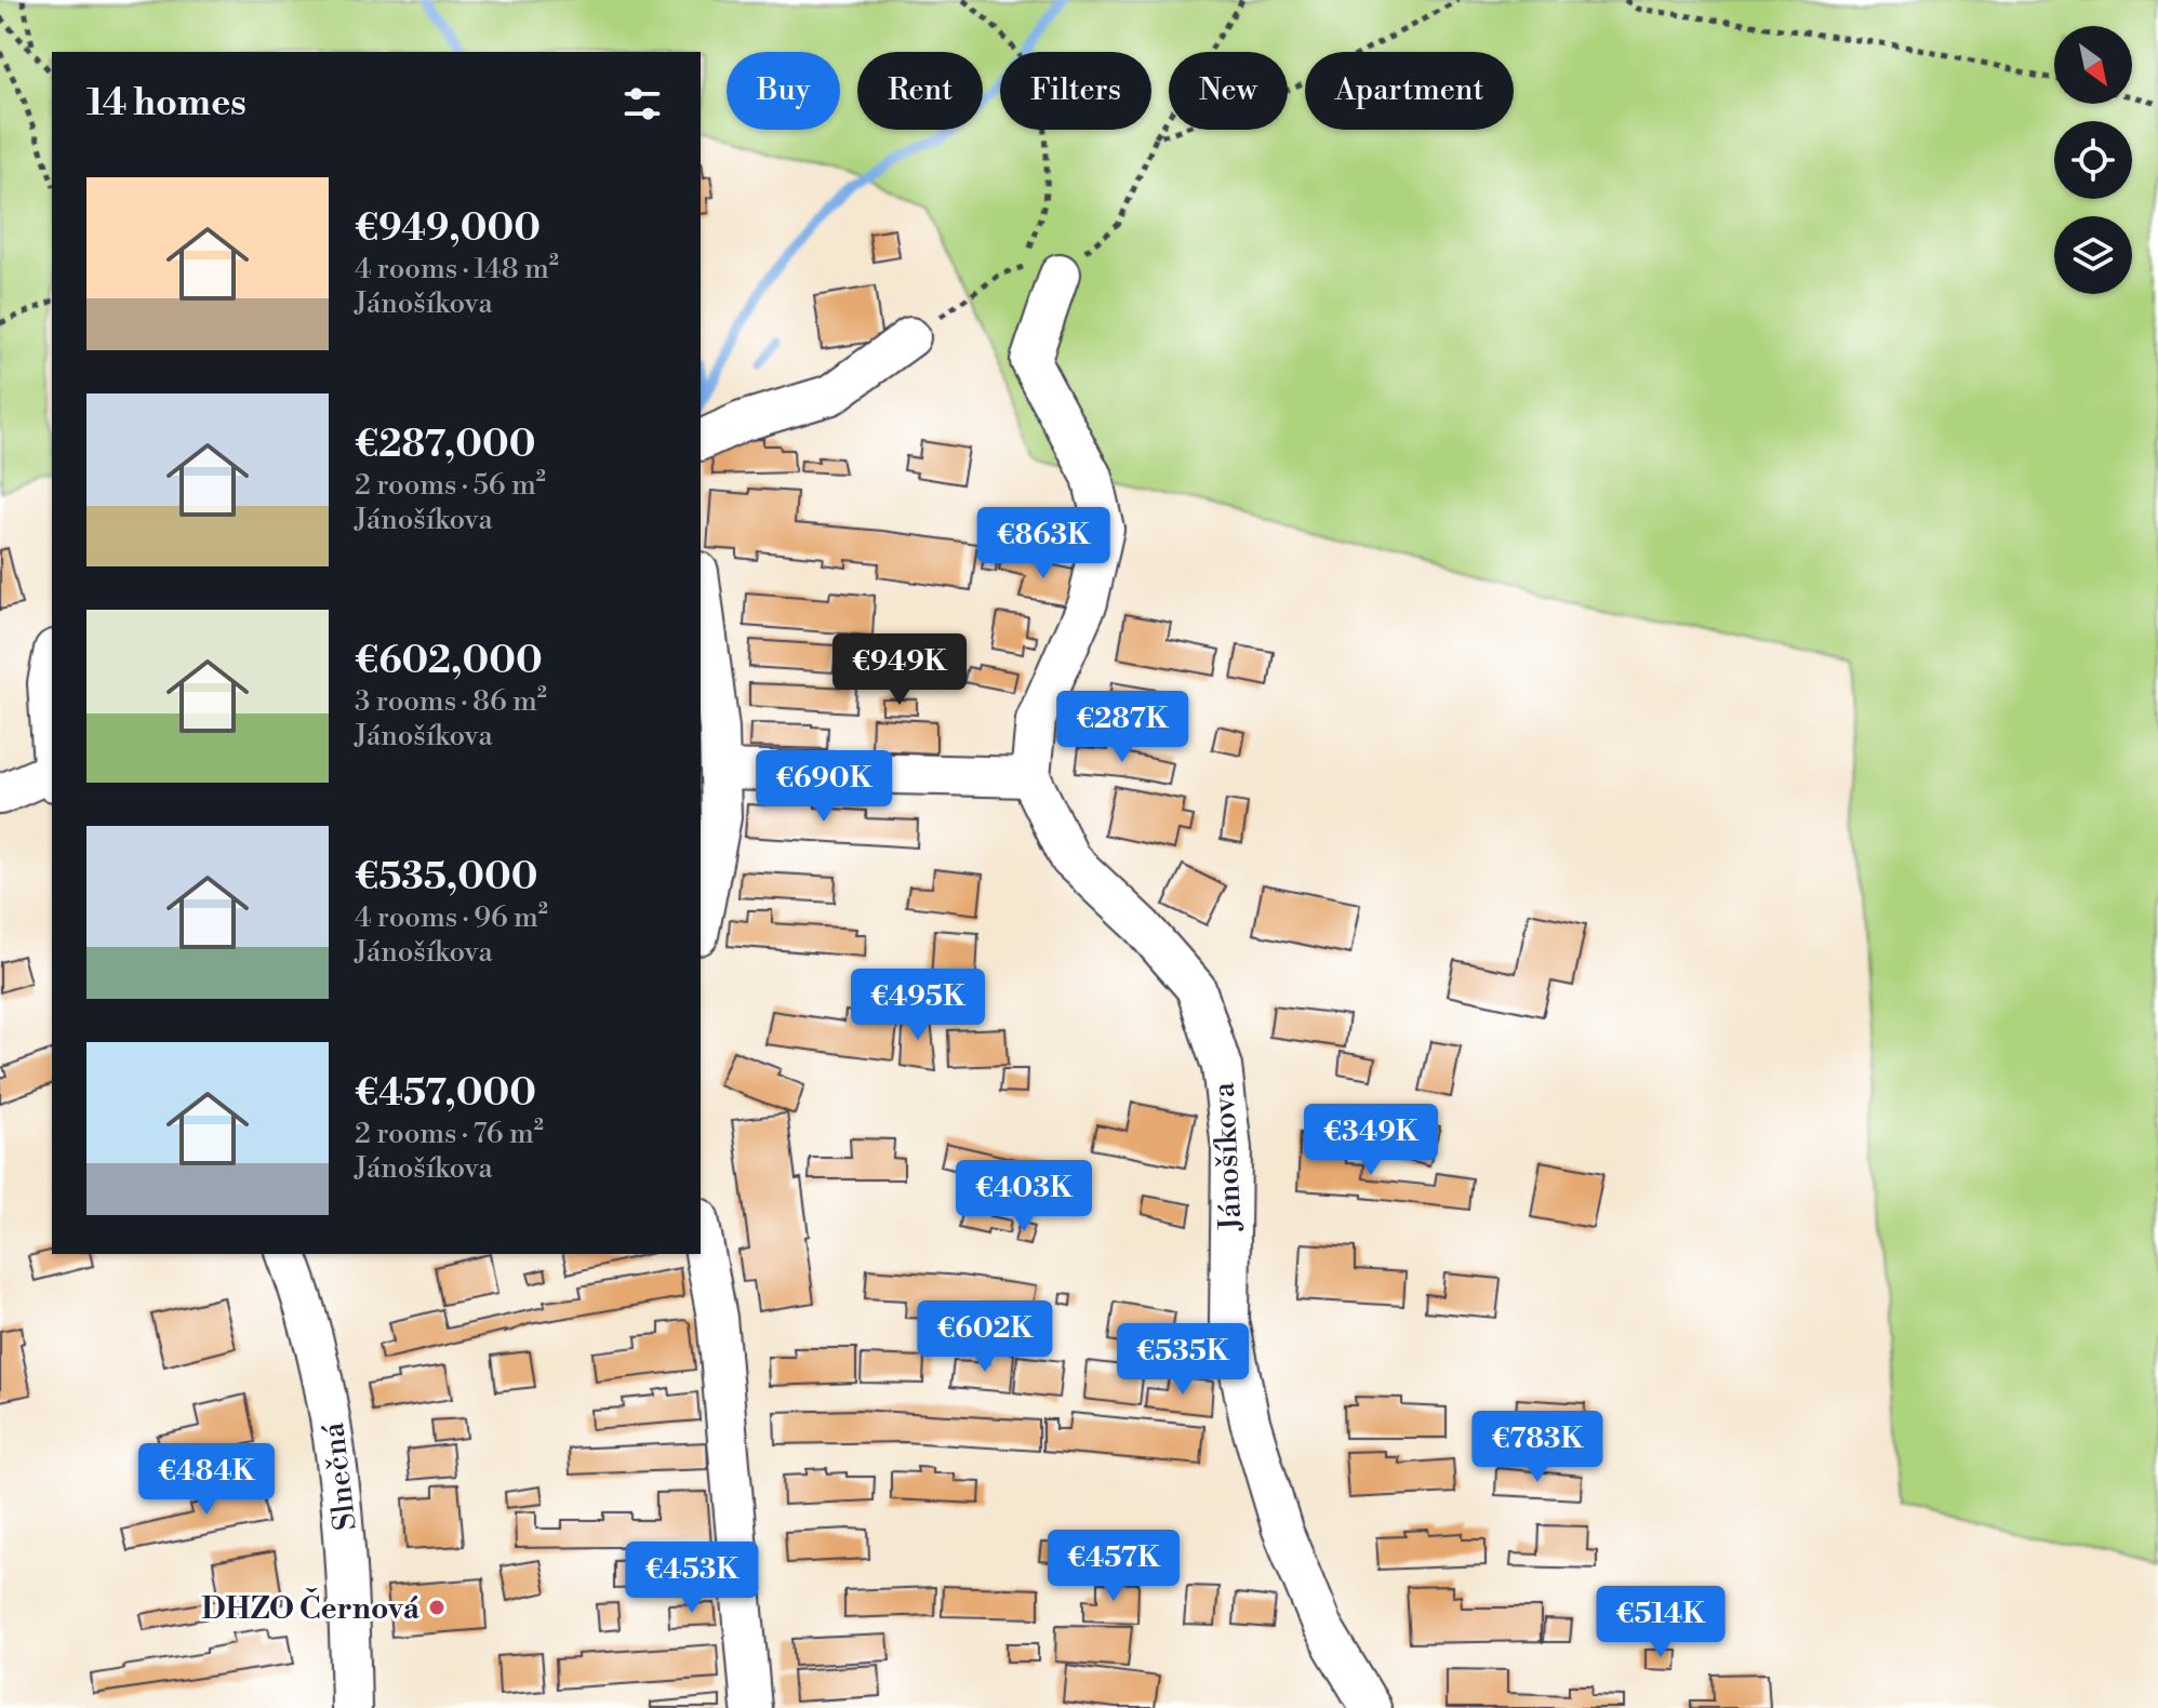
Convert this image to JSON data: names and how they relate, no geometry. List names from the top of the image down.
{
  "streets": {
    "street": ["Jánošíkova", "Slnečná"]
  },
  "places": ["DHZO Černová"],
  "north": "bottom right",
  "page": {
    "chip": [
      "Buy",
      "Rent",
      "Filters",
      "New",
      "Apartment"
    ],
    "heading": "14 homes",
    "list": [
      {
        "name": "€949,000",
        "note": "4 rooms · 148 m² · Jánošíkova"
      },
      {
        "name": "€287,000",
        "note": "2 rooms · 56 m² · Jánošíkova"
      },
      {
        "name": "€602,000",
        "note": "3 rooms · 86 m² · Jánošíkova"
      },
      {
        "name": "€535,000",
        "note": "4 rooms · 96 m² · Jánošíkova"
      },
      {
        "name": "€457,000",
        "note": "2 rooms · 76 m² · Jánošíkova"
      }
    ],
    "price": [
      "€863K",
      "€949K",
      "€287K",
      "€690K",
      "€495K",
      "€349K",
      "€403K",
      "€602K",
      "€535K",
      "€783K",
      "€484K",
      "€457K",
      "€453K",
      "€514K"
    ]
  }
}
